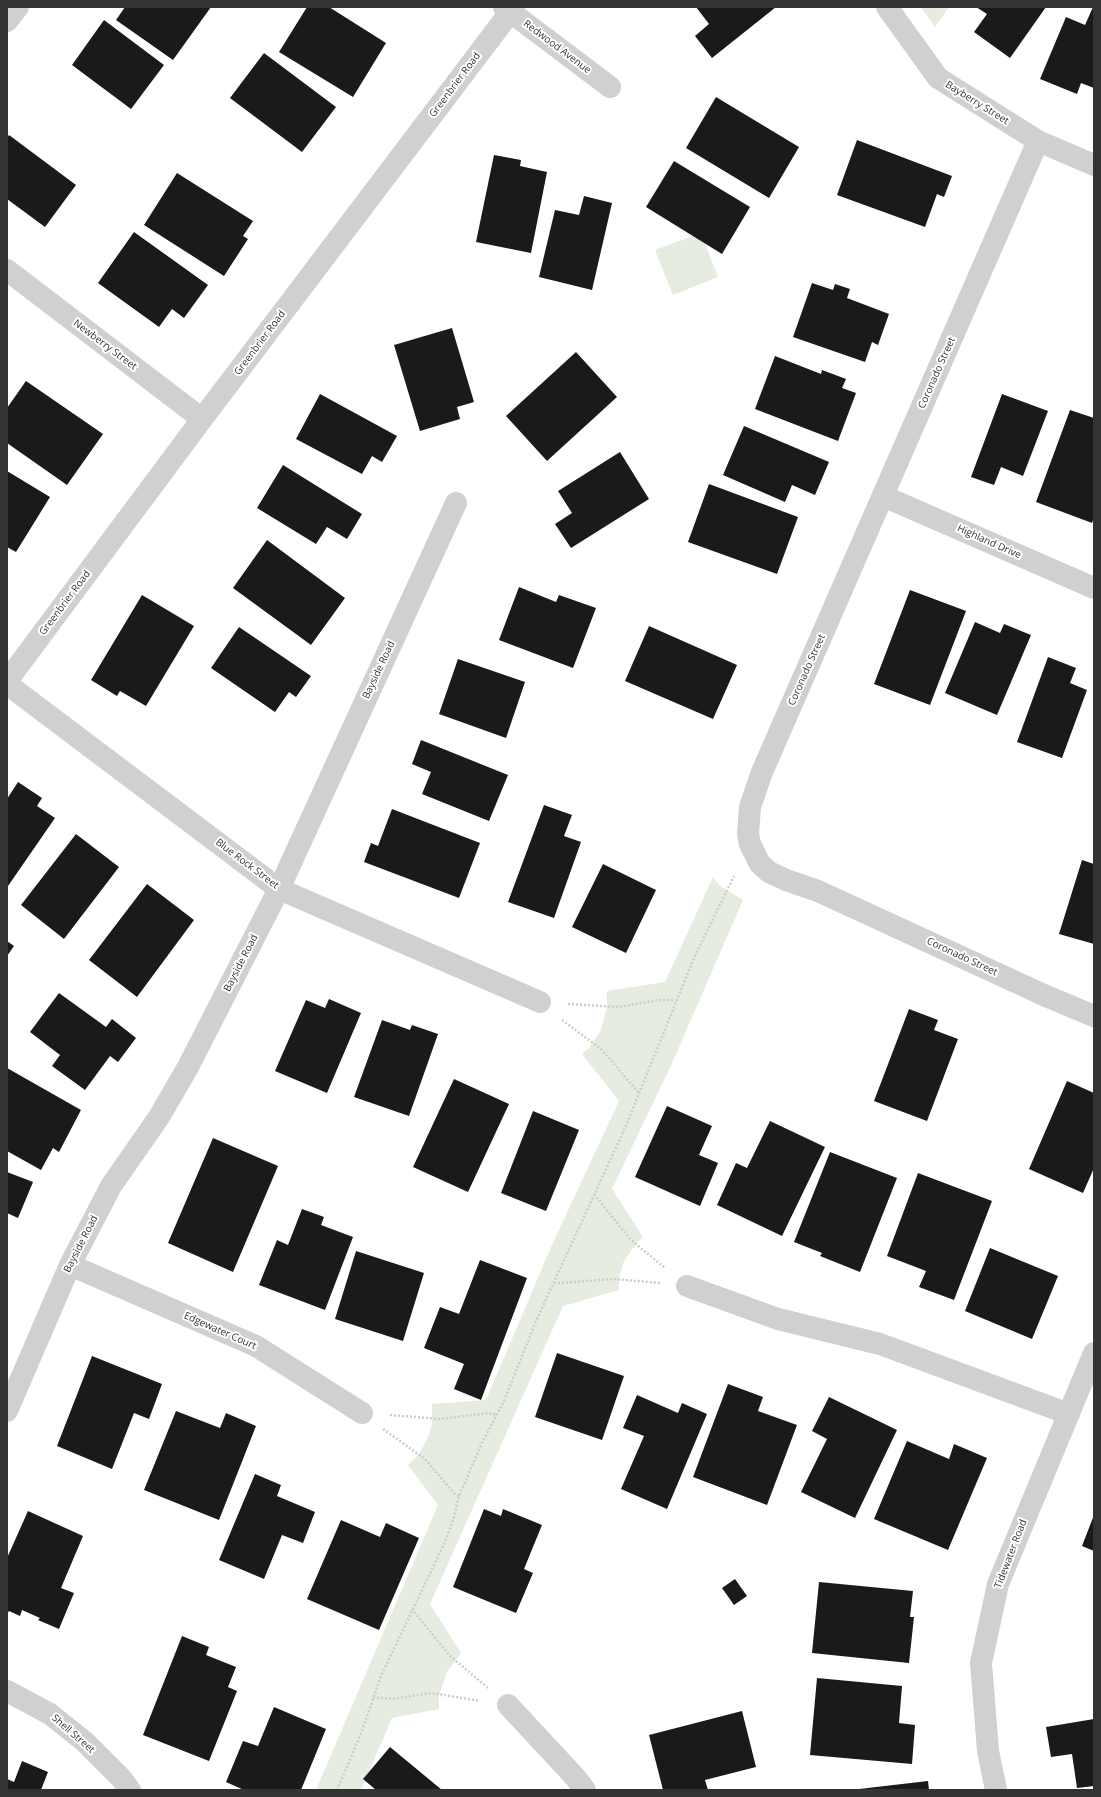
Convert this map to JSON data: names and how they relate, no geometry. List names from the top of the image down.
{
  "streets": {
    "street": [
      "Redwood Avenue",
      "Greenbrier Road",
      "Bayberry Street",
      "Newberry Street",
      "Coronado Street",
      "Highland Drive",
      "Bayside Road",
      "Blue Rock Street",
      "Edgewater Court",
      "Tidewater Road",
      "Shell Street"
    ]
  },
  "crossings": [
    ["Redwood Avenue", "Greenbrier Road"],
    ["Greenbrier Road", "Newberry Street"],
    ["Greenbrier Road", "Blue Rock Street"],
    ["Bayberry Street", "Coronado Street"],
    ["Coronado Street", "Highland Drive"],
    ["Bayside Road", "Blue Rock Street"],
    ["Bayside Road", "Edgewater Court"]
  ]
}
